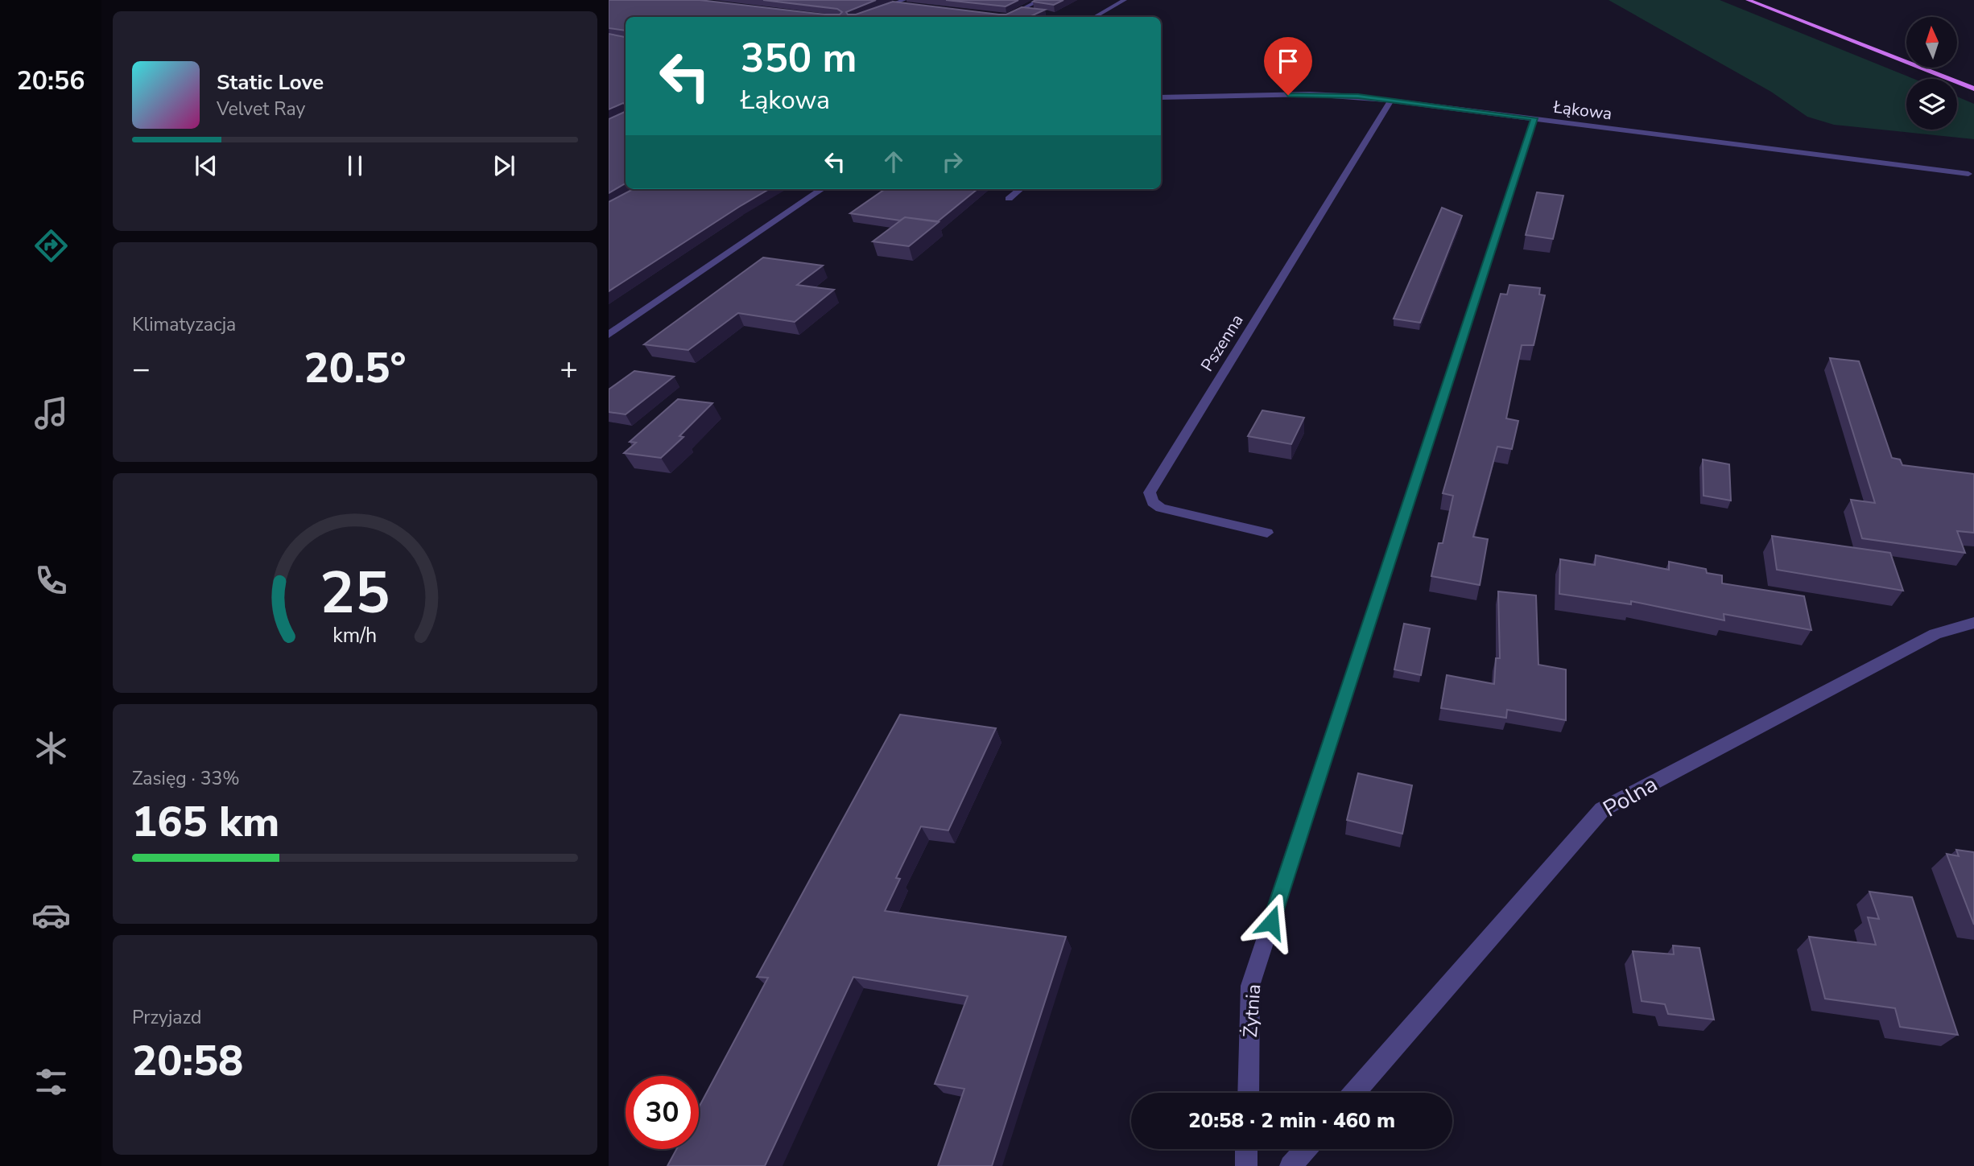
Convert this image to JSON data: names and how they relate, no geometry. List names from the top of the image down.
{
  "streets": {
    "street": [
      "Łąkowa",
      "Pszenna",
      "Polna",
      "Żytnia"
    ]
  },
  "crossings": [
    ["Łąkowa", "Pszenna"],
    ["Łąkowa", "Żytnia"]
  ],
  "north": "top",
  "page": {
    "tabs": "20:56",
    "turn": ["350 m", "Łąkowa"],
    "song": ["Static Love", "Velvet Ray"],
    "tile": [
      "Klimatyzacja",
      ["Zasięg · 33%", "165 km"],
      ["Przyjazd", "20:58"]
    ],
    "heat": ["−", "20.5°", "+"],
    "limit": "30",
    "trip": "20:58 · 2 min · 460 m",
    "gauge": ["25", "km/h"]
  }
}
